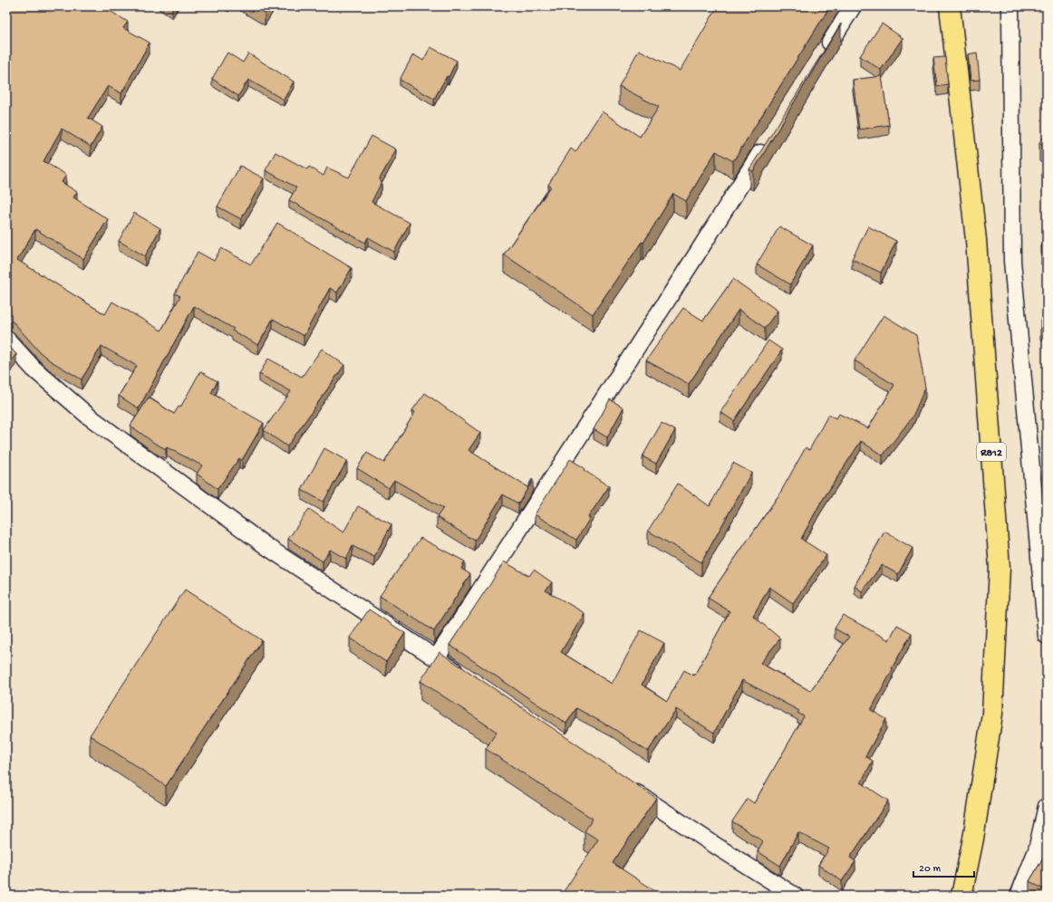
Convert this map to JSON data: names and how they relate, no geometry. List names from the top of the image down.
{
  "streets": {
    "main road": ["R812"]
  },
  "scale_bar": "20 m"
}
